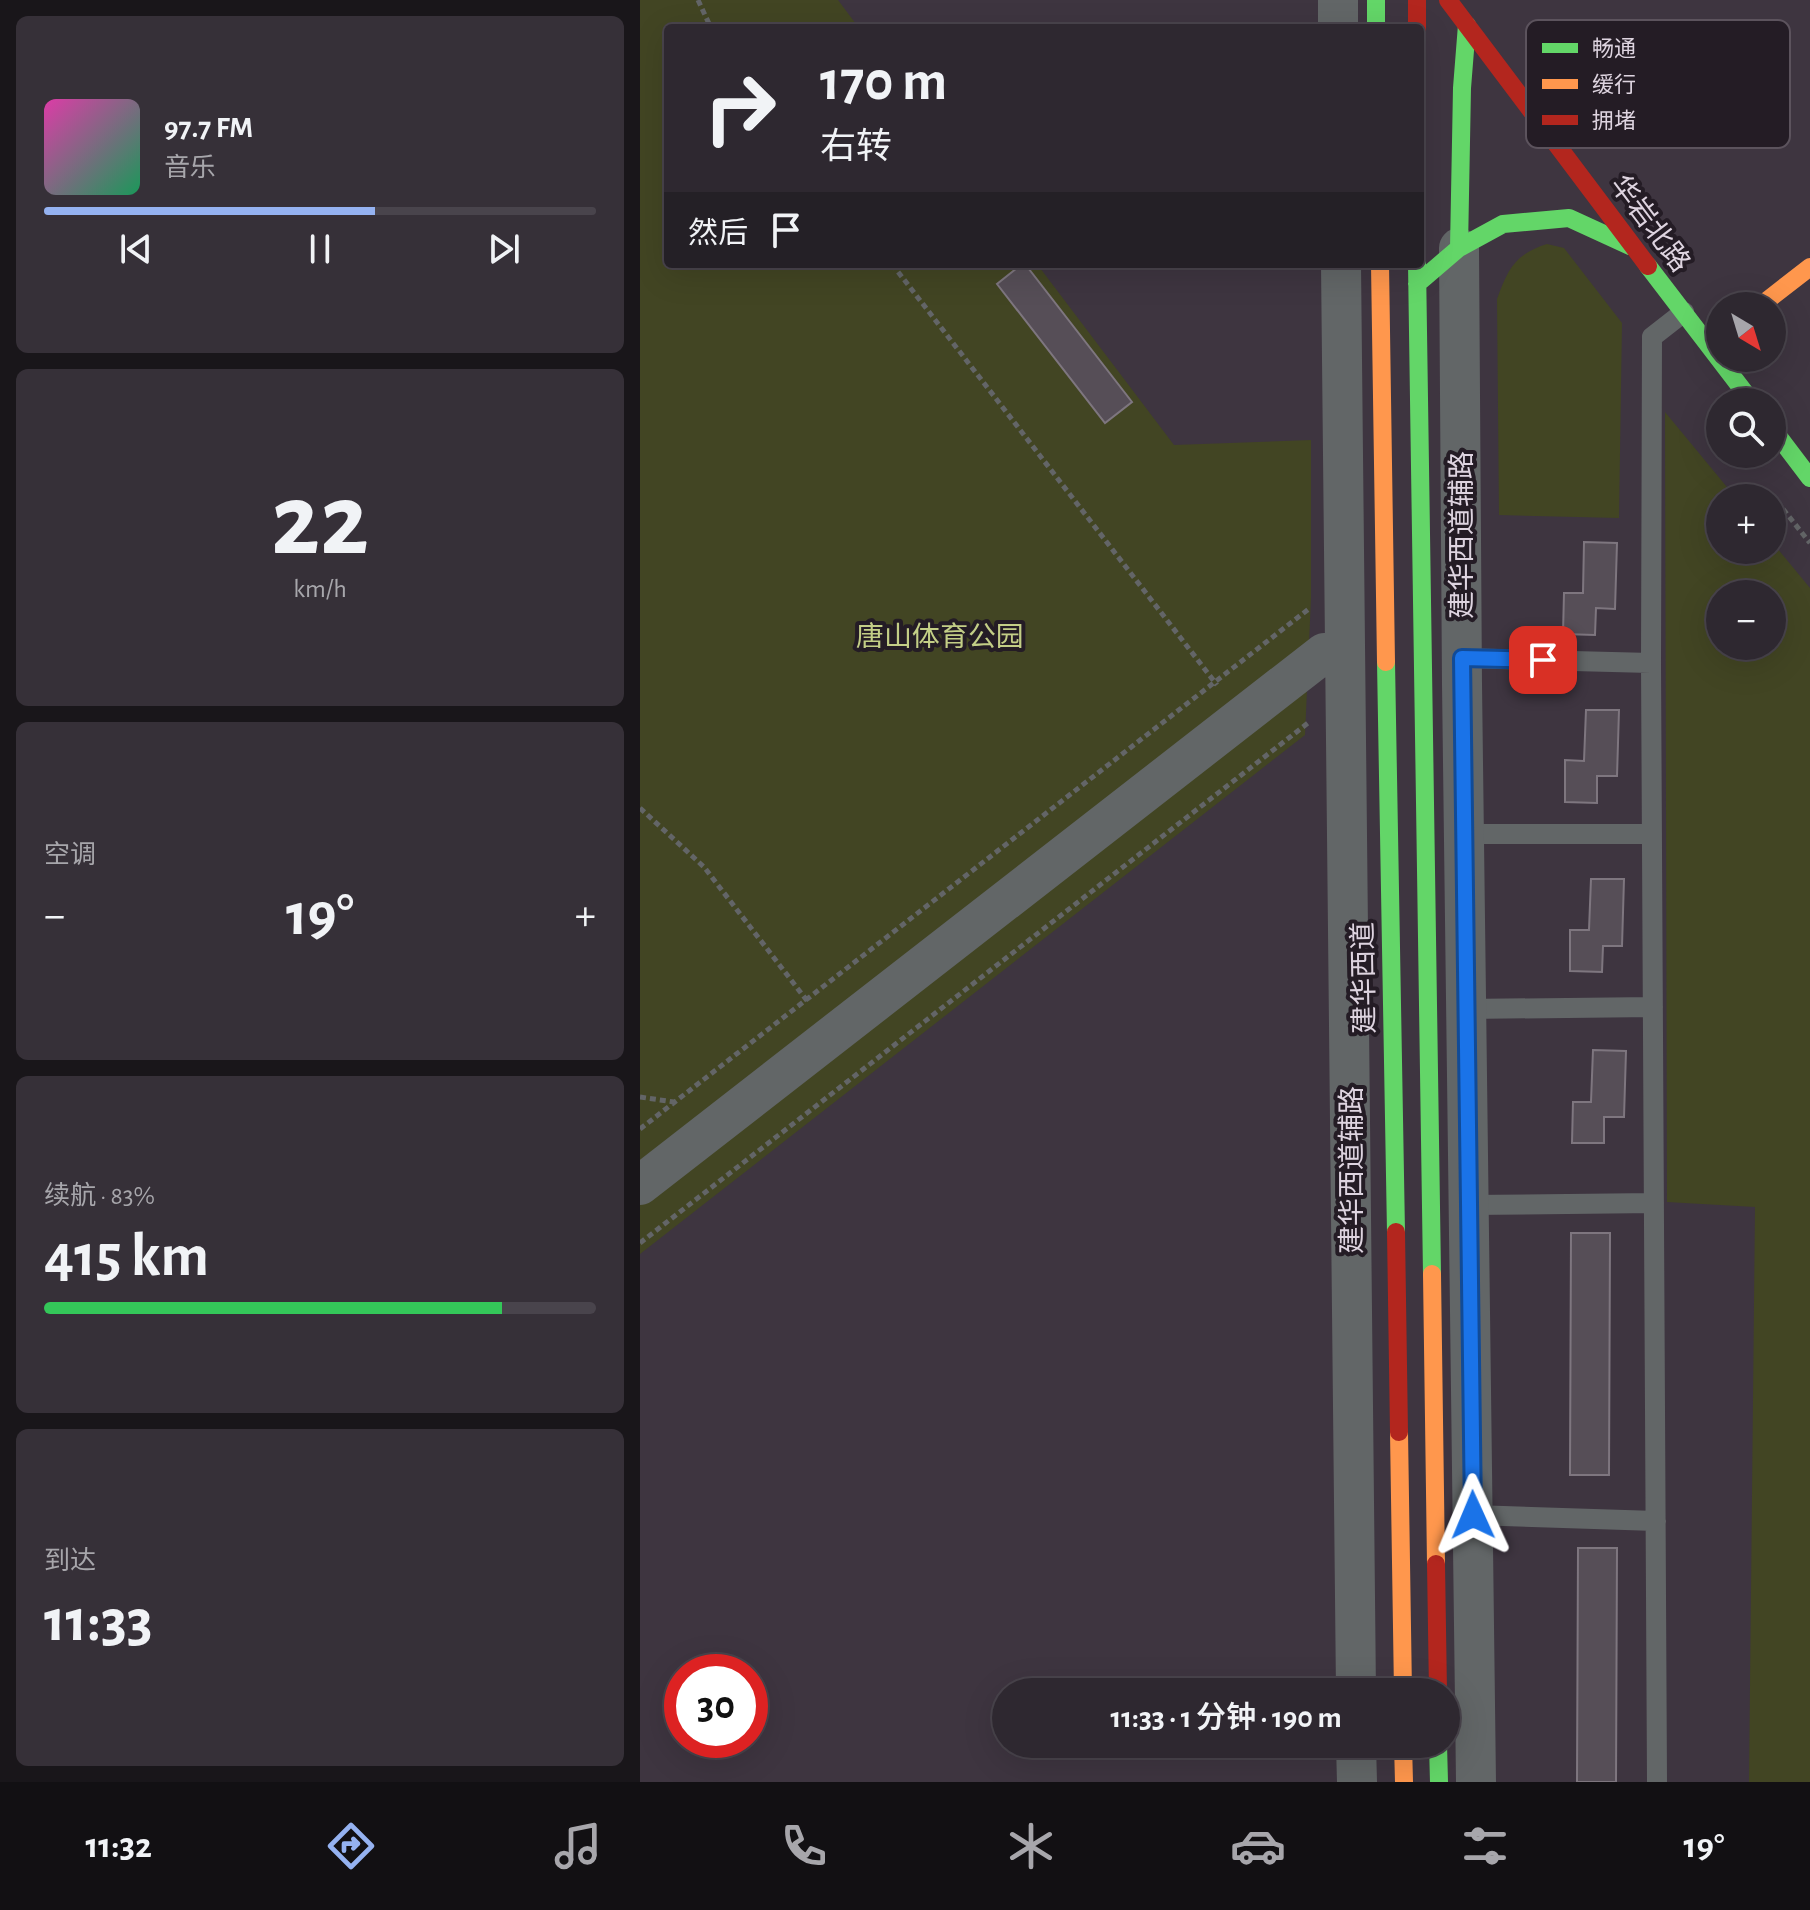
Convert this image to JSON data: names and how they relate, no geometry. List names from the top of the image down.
{
  "streets": {
    "main road": ["华岩北路", "建华西道"],
    "street": ["建华西道辅路"]
  },
  "parks": ["唐山体育公园"],
  "legend": ["畅通", "缓行", "拥堵"],
  "north": "bottom right",
  "page": {
    "turn": ["170 m", "右转"],
    "song": ["97.7 FM", "音乐"],
    "then": "然后",
    "map_buttons": ["+", "−"],
    "tile": [
      ["22", "km/h"],
      "空调",
      ["续航 · 83%", "415 km"],
      ["到达", "11:33"]
    ],
    "heat": ["−", "19°", "+"],
    "limit": "30",
    "trip": "11:33 · 1 分钟 · 190 m",
    "tabs": ["11:32", "19°"]
  }
}
